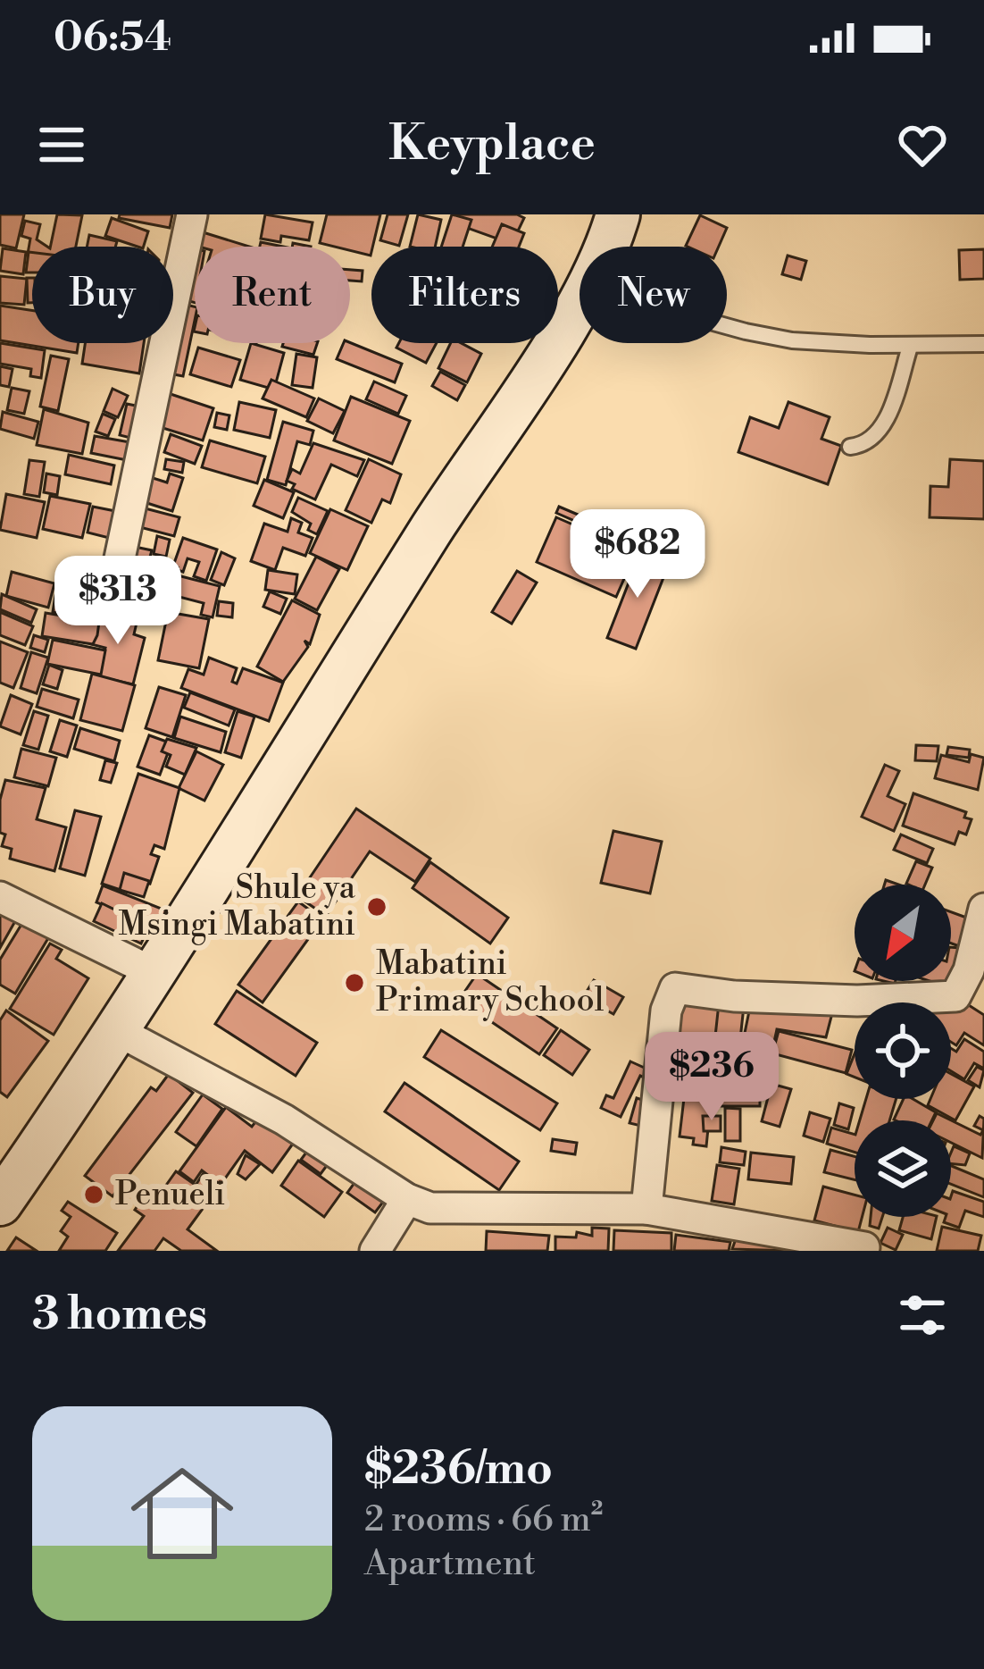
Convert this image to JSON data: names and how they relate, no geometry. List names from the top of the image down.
{
  "places": ["Shule ya Msingi Mabatini", "Mabatini Primary School", "Penueli"],
  "north": "bottom left",
  "page": {
    "status": "06:54",
    "header": "Keyplace",
    "chip": [
      "Buy",
      "Rent",
      "Filters",
      "New"
    ],
    "price": ["$682", "$313", "$236"],
    "heading": "3 homes",
    "list": [
      {
        "name": "$236/mo",
        "note": "2 rooms · 66 m² · Apartment"
      }
    ]
  }
}
